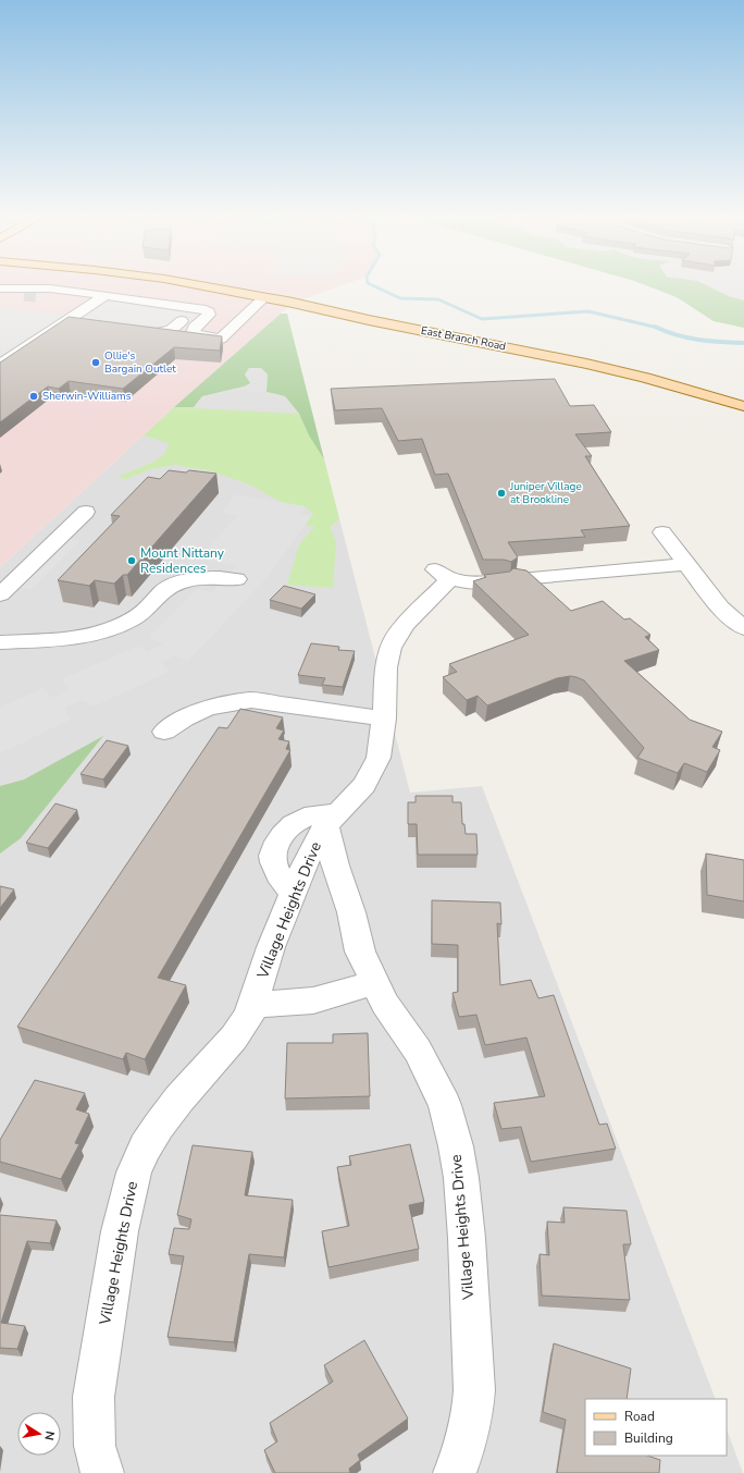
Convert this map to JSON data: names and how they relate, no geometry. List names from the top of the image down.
{
  "streets": {
    "main road": ["East Branch Road"],
    "lane": ["Village Heights Drive"]
  },
  "places": [
    "Ollie's Bargain Outlet",
    "Sherwin-Williams",
    "Juniper Village at Brookline",
    "Mount Nittany Residences"
  ],
  "legend": ["Road", "Building"],
  "north": "right"
}
